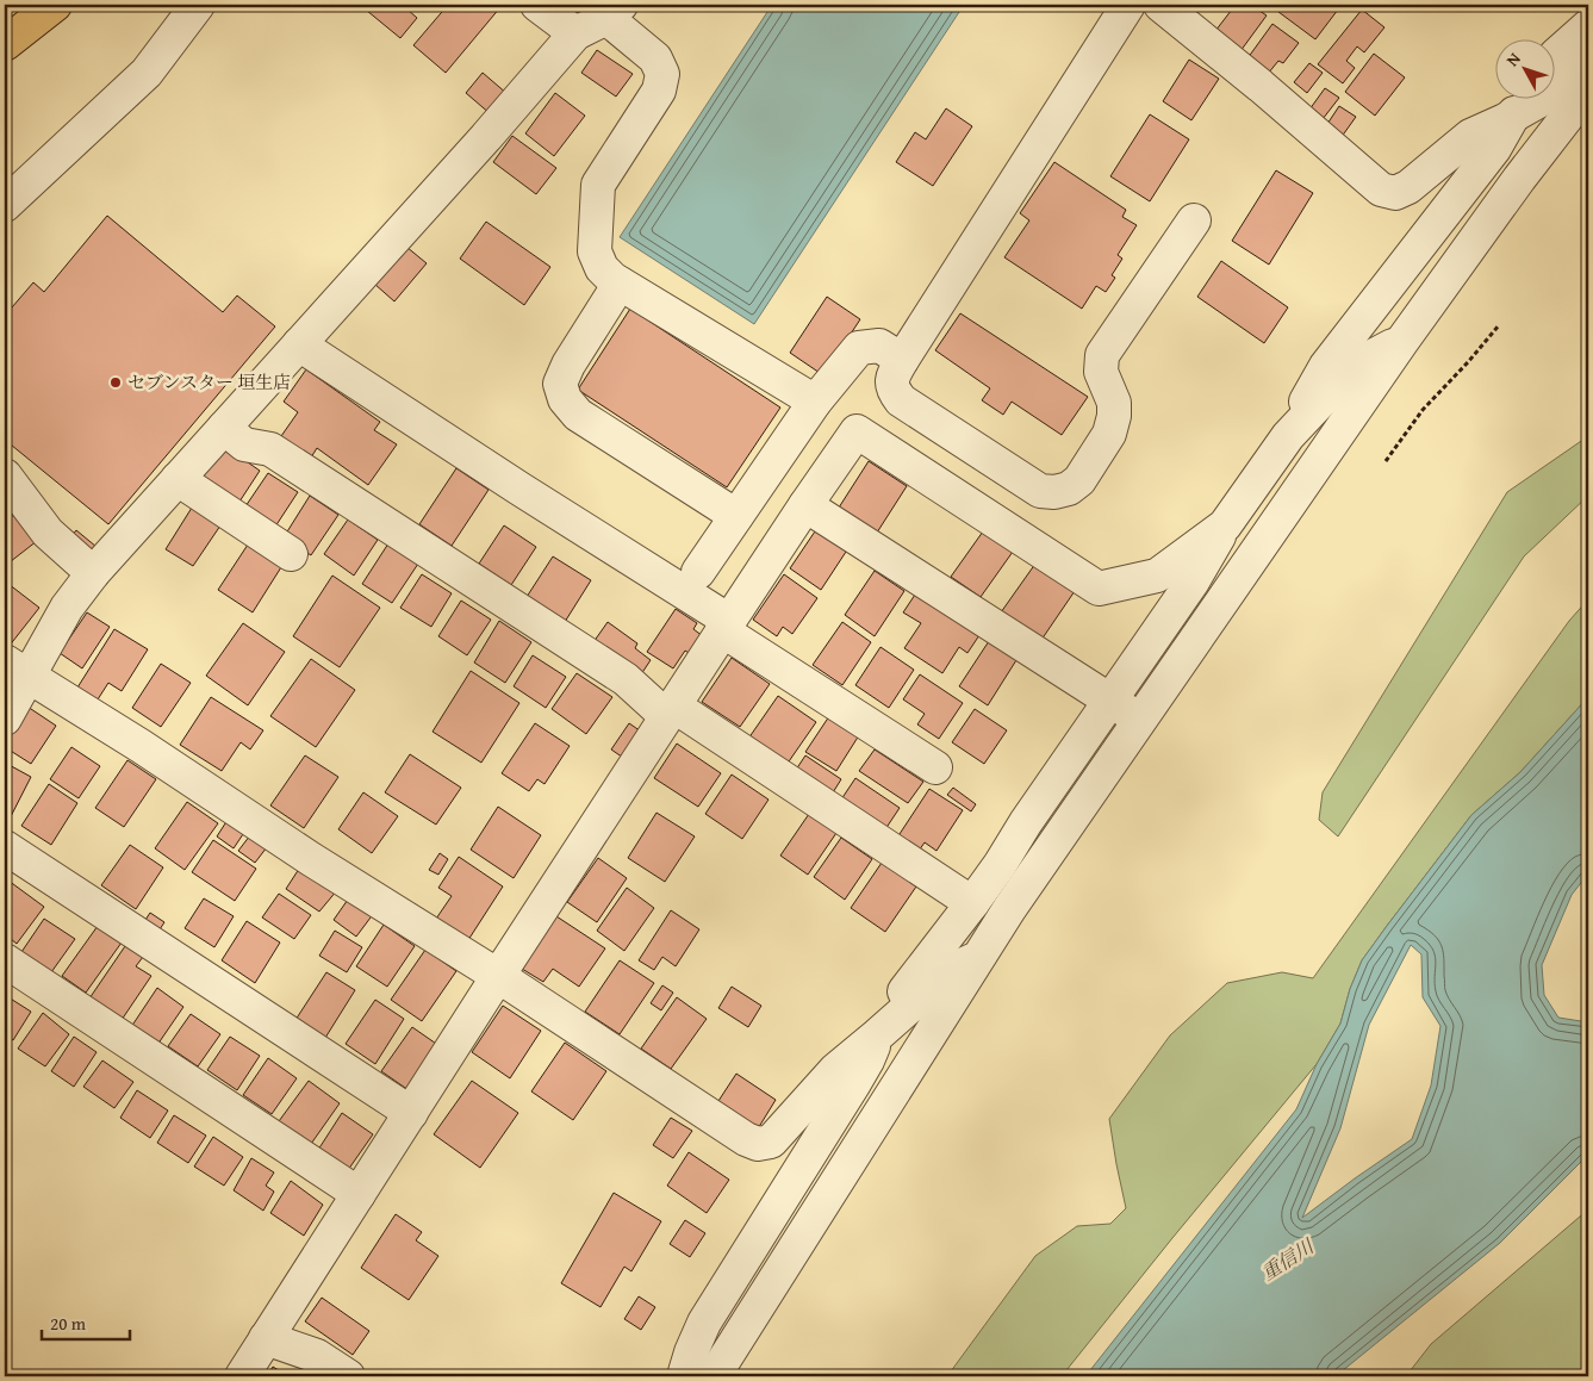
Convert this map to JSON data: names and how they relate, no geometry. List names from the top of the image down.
{
  "water": ["重信川"],
  "places": ["セブンスター 垣生店"],
  "scale_bar": "20 m",
  "north": "top left"
}
